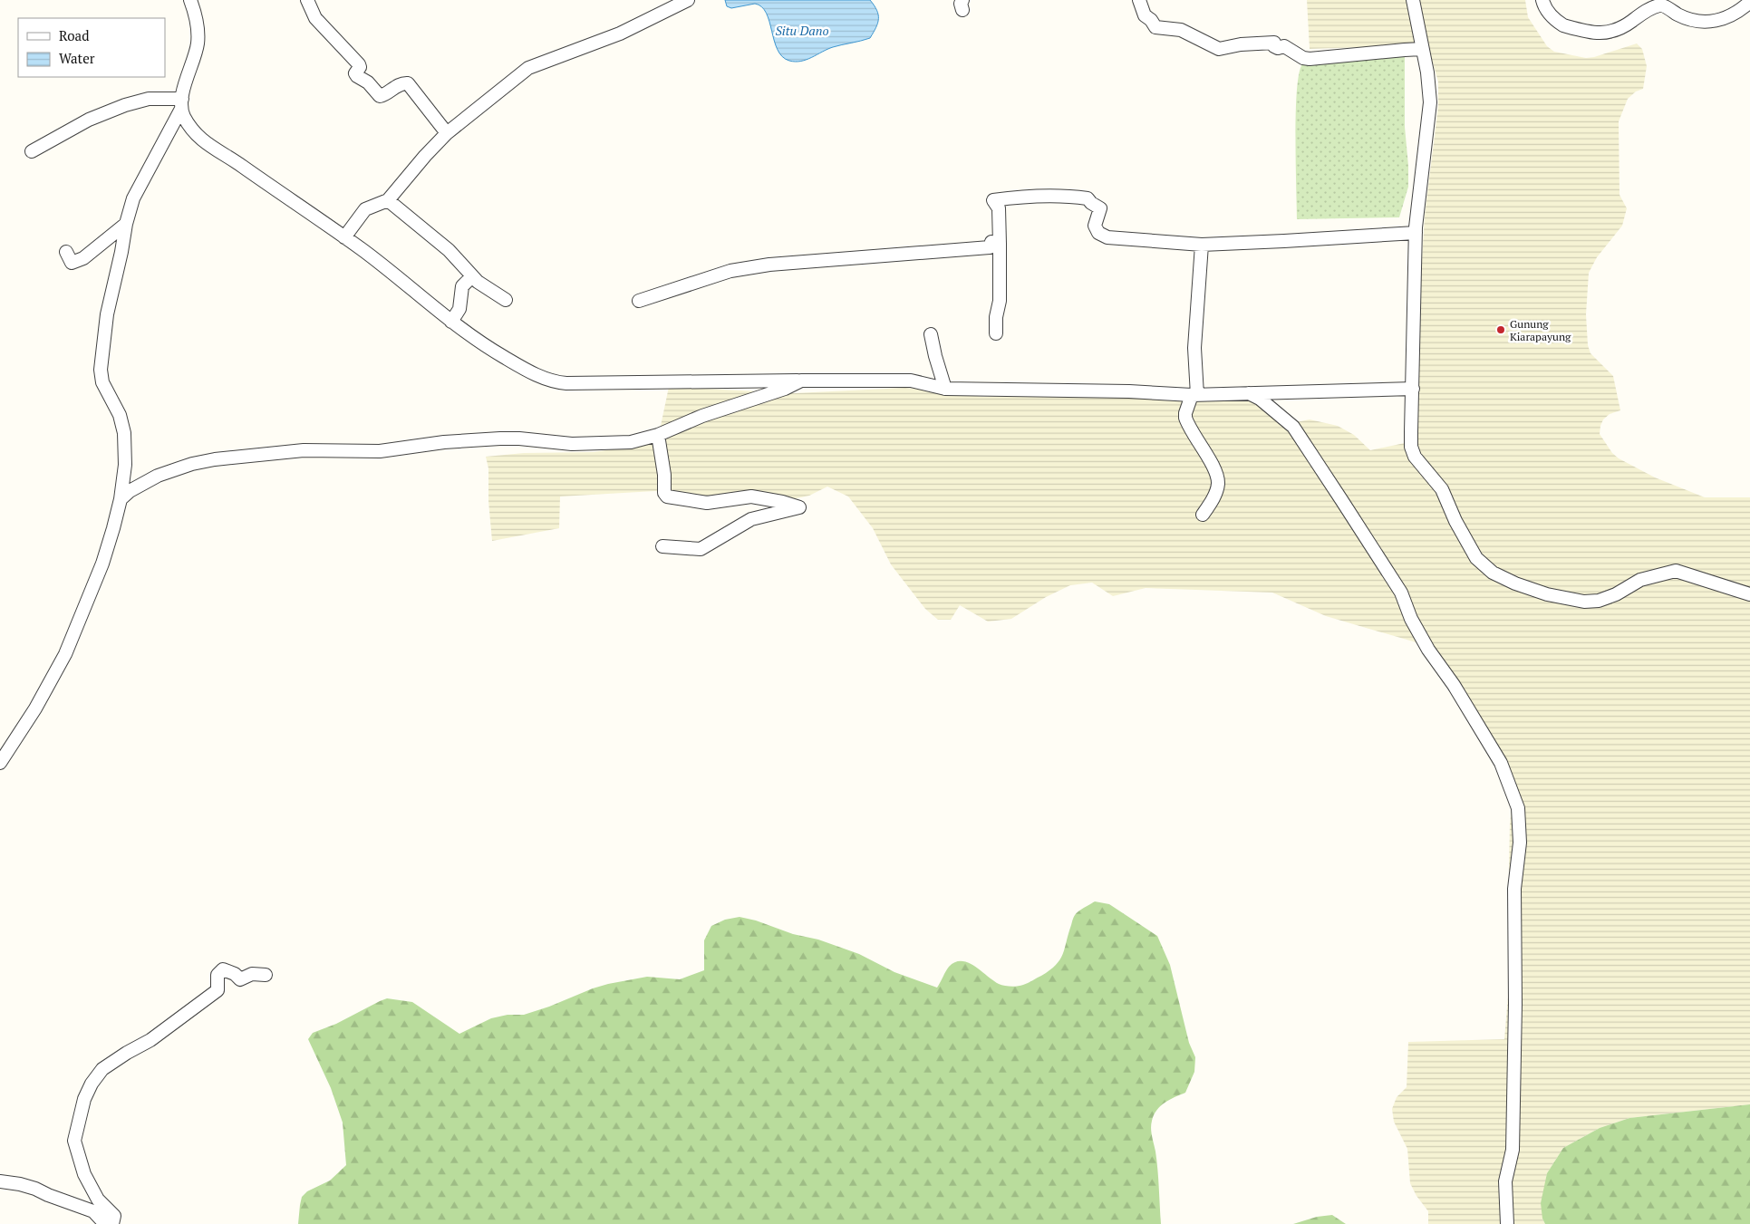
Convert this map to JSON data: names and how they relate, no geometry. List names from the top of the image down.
{
  "water": ["Situ Dano"],
  "places": ["Gunung Kiarapayung"],
  "legend": ["Road", "Water"]
}
